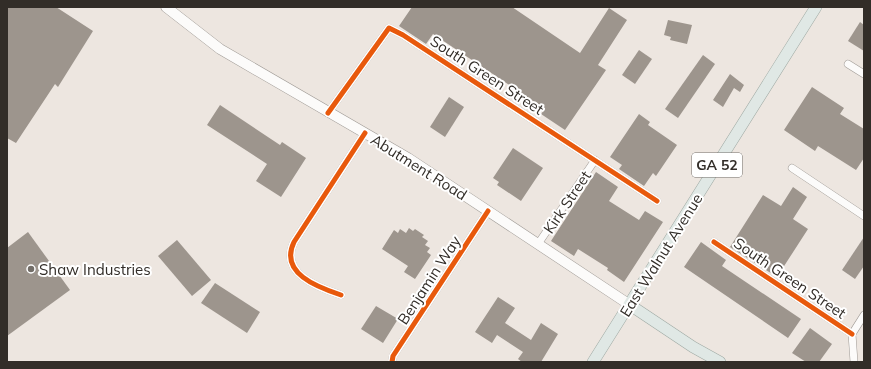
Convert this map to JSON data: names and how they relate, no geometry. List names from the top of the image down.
{
  "streets": {
    "main road": ["GA 52", "Abutment Road", "East Walnut Avenue"],
    "street": ["South Green Street", "Kirk Street", "Benjamin Way"]
  },
  "crossings": [
    ["South Green Street", "Abutment Road"],
    ["South Green Street", "Kirk Street"],
    ["Abutment Road", "Kirk Street"],
    ["Abutment Road", "East Walnut Avenue"],
    ["Abutment Road", "Benjamin Way"]
  ],
  "places": ["Shaw Industries"]
}
